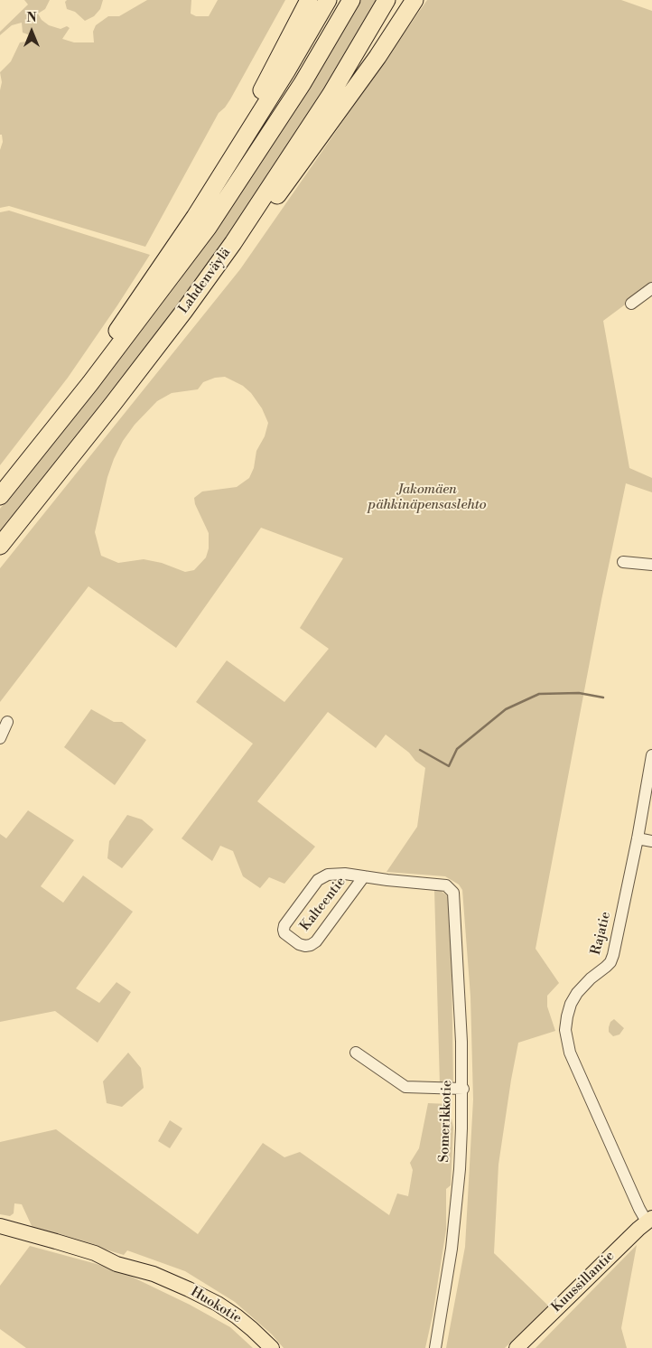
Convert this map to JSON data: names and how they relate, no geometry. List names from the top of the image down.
{
  "streets": {
    "highway": ["Lahdenväylä"],
    "main road": ["Kuussillantie", "Huokotie"],
    "street": ["Kalteentie", "Rajatie", "Somerikkotie"]
  },
  "crossings": [
    ["Kalteentie", "Somerikkotie"],
    ["Rajatie", "Kuussillantie"]
  ],
  "parks": ["Jakomäen pähkinäpensaslehto"],
  "north": "top"
}
